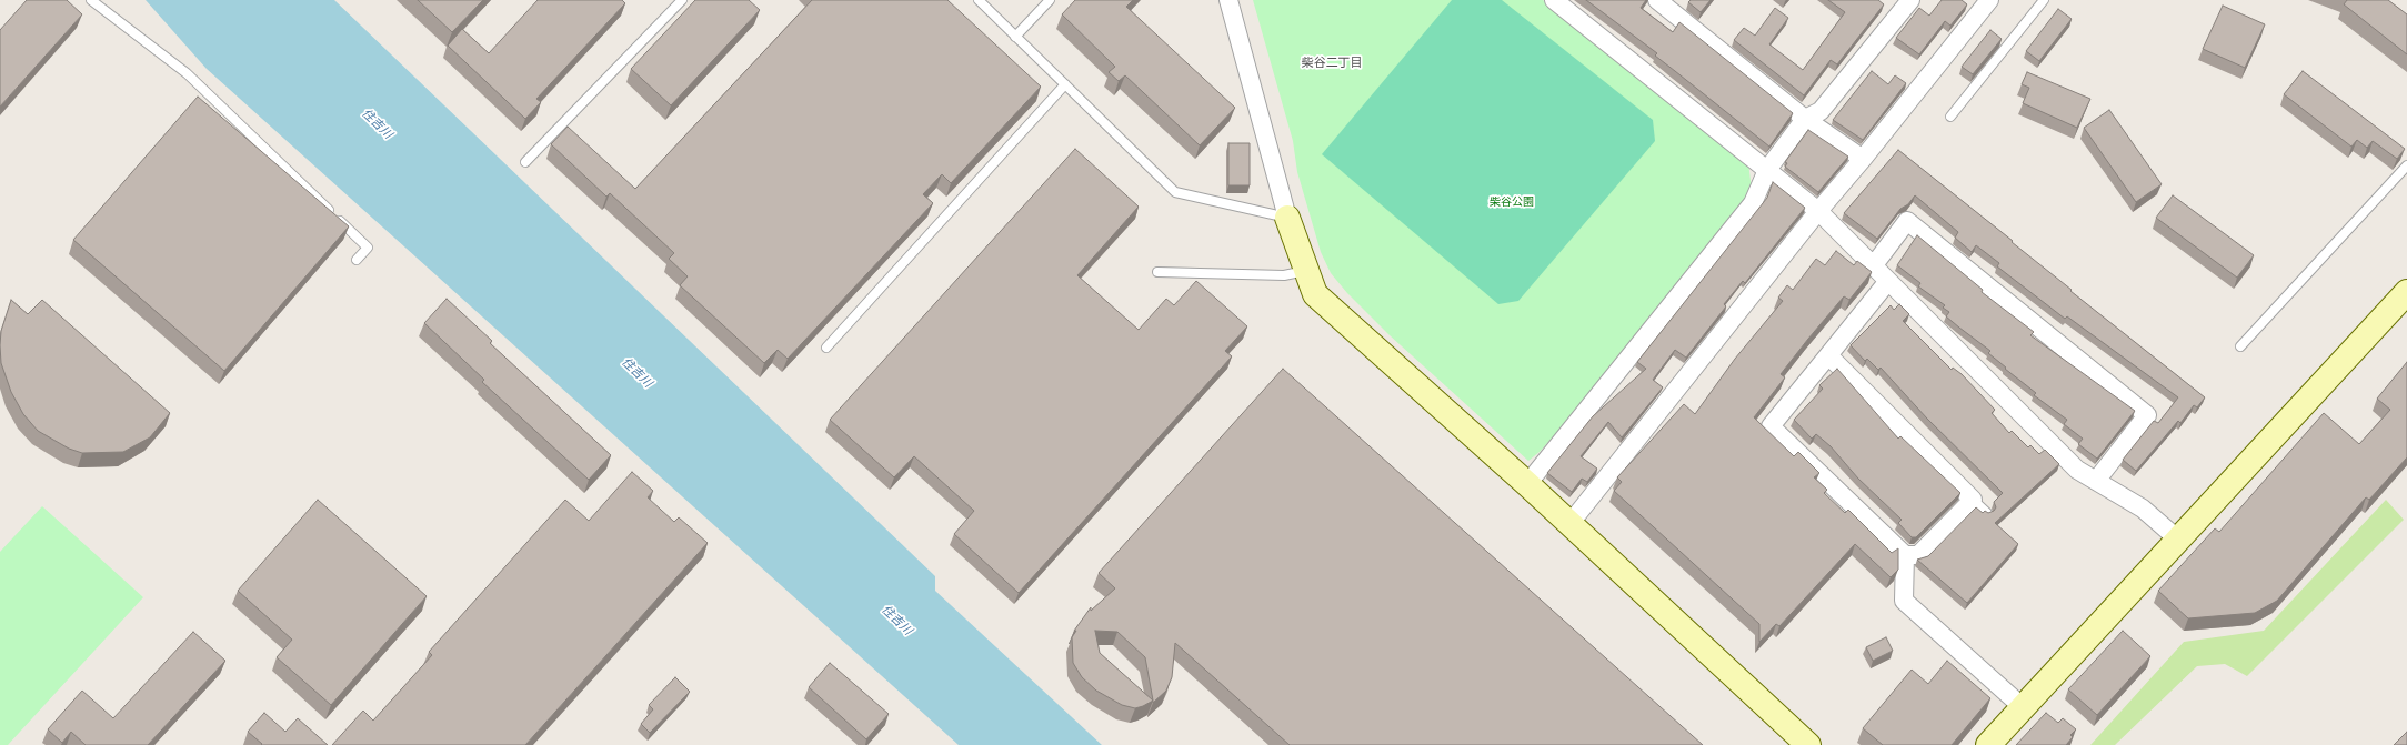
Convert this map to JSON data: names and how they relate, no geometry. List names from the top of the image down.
{
  "districts": ["柴谷二丁目"],
  "water": ["住吉川"],
  "parks": ["柴谷公園"]
}
